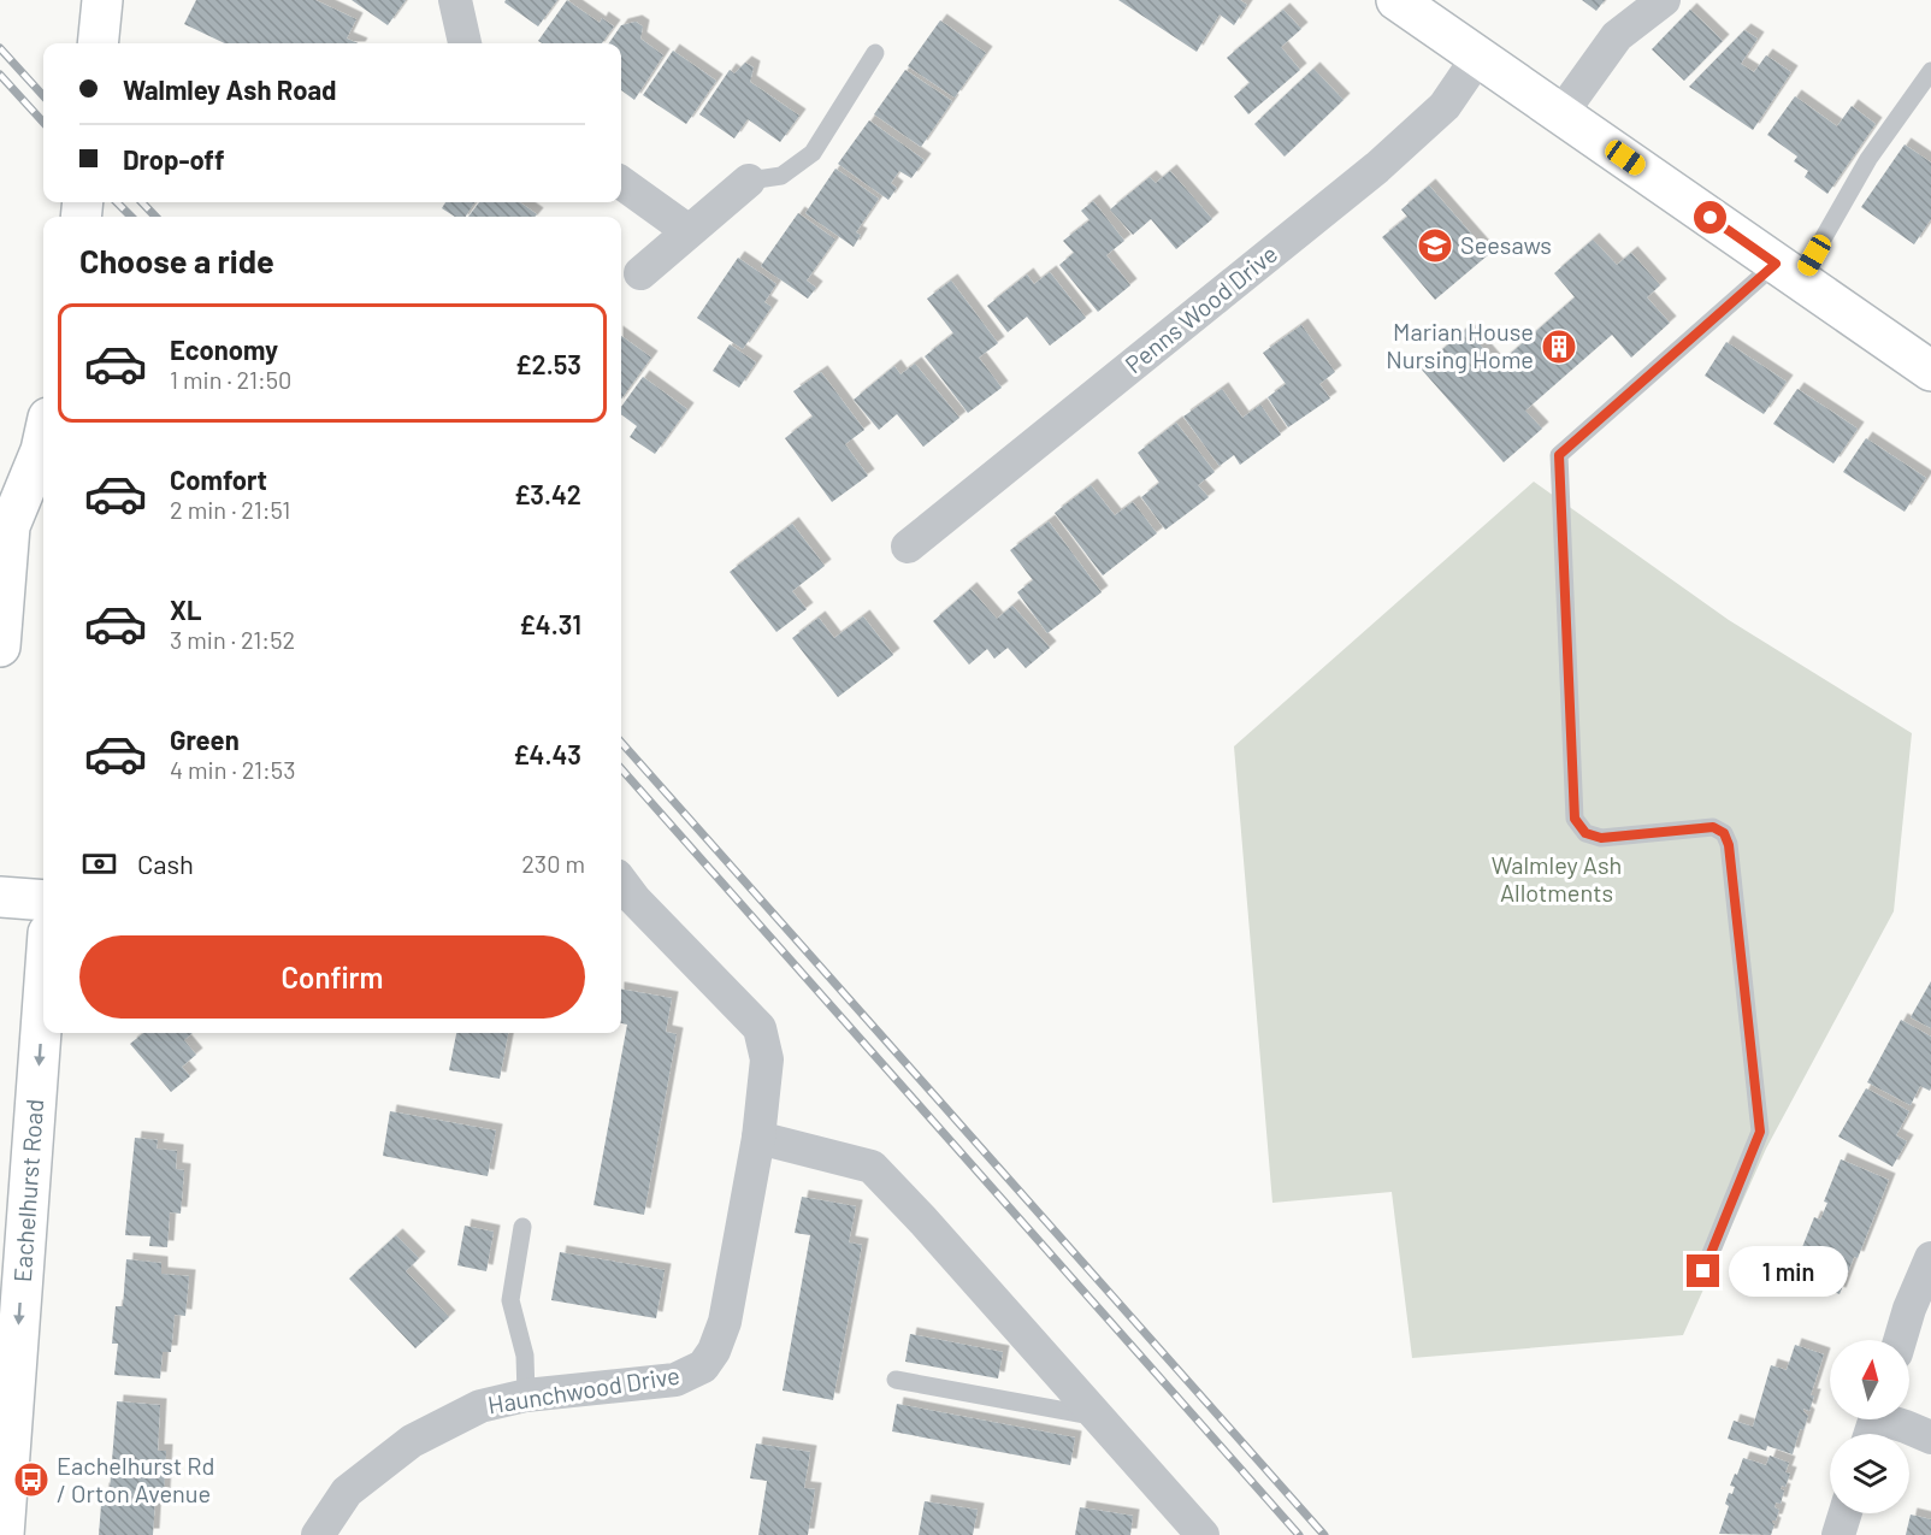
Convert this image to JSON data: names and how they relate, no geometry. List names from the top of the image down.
{
  "streets": {
    "main road": ["Eachelhurst Road"],
    "street": ["Penns Wood Drive", "Haunchwood Drive"]
  },
  "one_way": ["Eachelhurst Road"],
  "parks": ["Walmley Ash Allotments"],
  "places": {
    "school or university": ["Seesaws"],
    "building": ["Marian House Nursing Home"],
    "bus stop": ["Eachelhurst Rd / Orton Avenue"]
  },
  "north": "top",
  "page": {
    "banner": ["Walmley Ash Road", "Drop-off"],
    "heading": "Choose a ride",
    "list": [
      {
        "name": "Economy",
        "note": "1 min · 21:50",
        "value": "£2.53"
      },
      {
        "name": "Comfort",
        "note": "2 min · 21:51",
        "value": "£3.42"
      },
      {
        "name": "XL",
        "note": "3 min · 21:52",
        "value": "£4.31"
      },
      {
        "name": "Green",
        "note": "4 min · 21:53",
        "value": "£4.43"
      }
    ],
    "pay": ["Cash", "230 m"],
    "buttons": "Confirm",
    "bubble": "1 min"
  }
}
